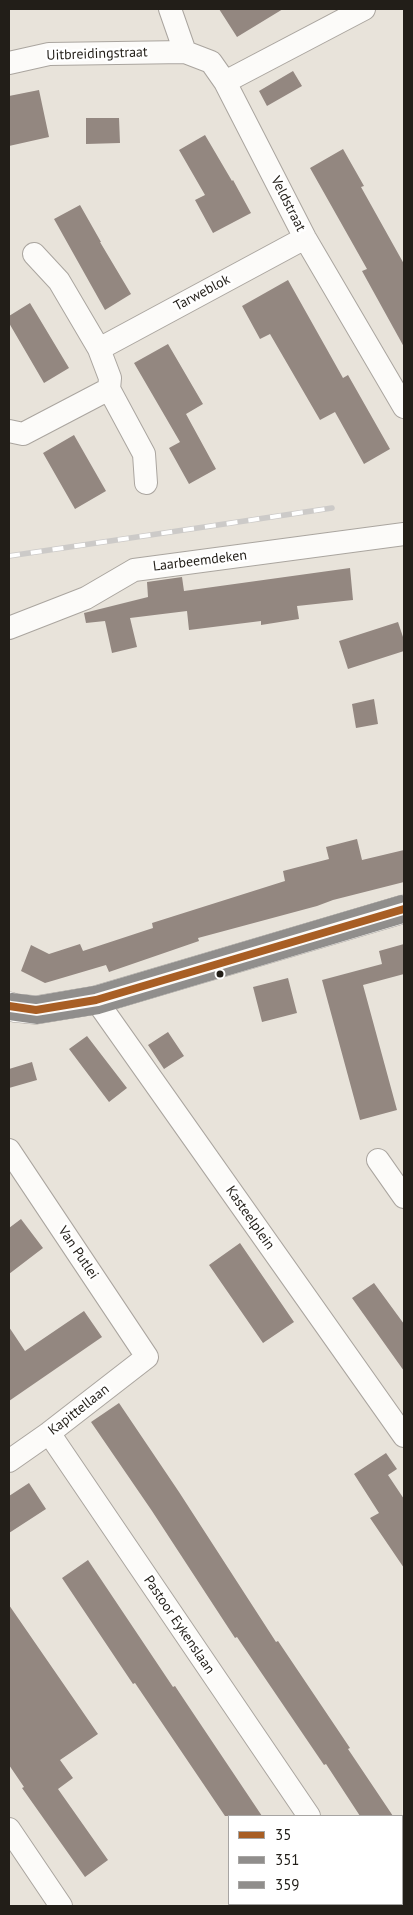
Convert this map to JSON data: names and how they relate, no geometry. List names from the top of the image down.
{
  "streets": {
    "street": [
      "Uitbreidingstraat",
      "Veldstraat",
      "Tarweblok",
      "Laarbeemdeken",
      "Kasteelplein",
      "Van Putlei",
      "Kapittellaan",
      "Pastoor Eykenslaan"
    ]
  },
  "crossings": [
    ["Uitbreidingstraat", "Veldstraat"],
    ["Veldstraat", "Tarweblok"],
    ["Van Putlei", "Kapittellaan"],
    ["Kapittellaan", "Pastoor Eykenslaan"]
  ],
  "lines": ["transit line 359", "transit line 35", "transit line 351"],
  "legend": ["35", "351", "359"]
}
